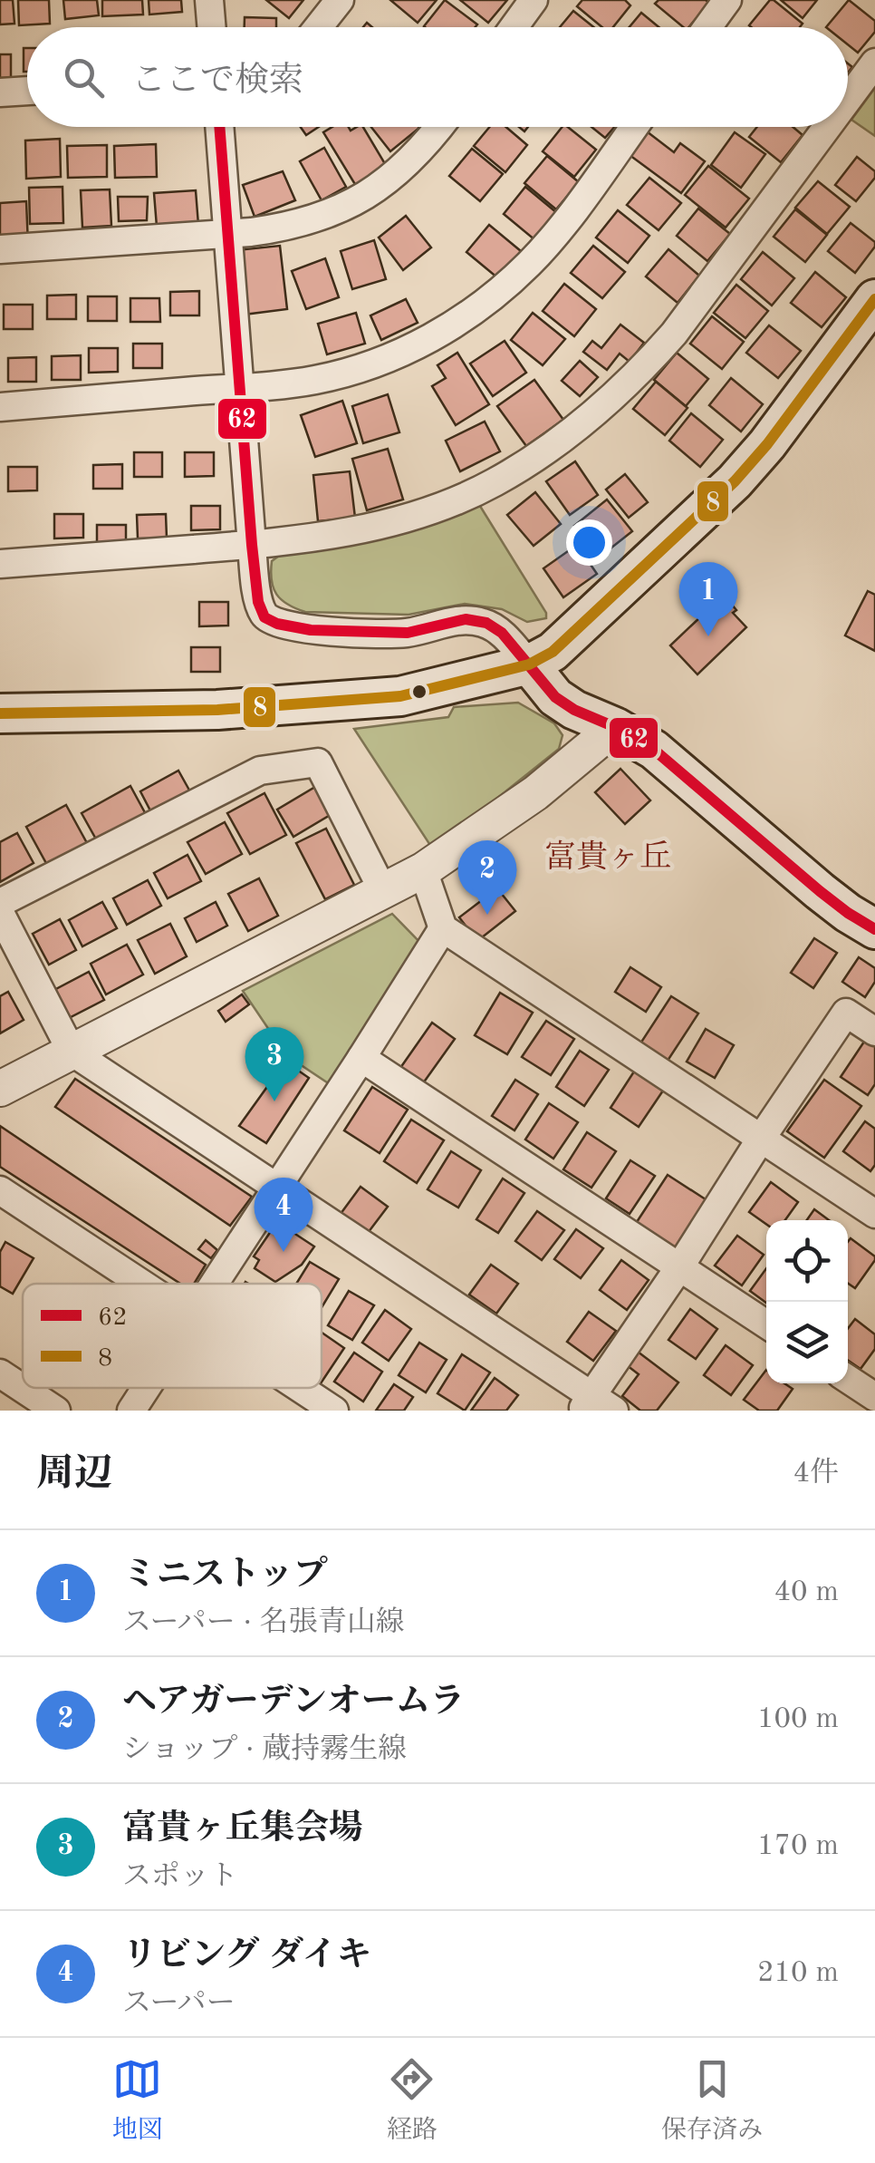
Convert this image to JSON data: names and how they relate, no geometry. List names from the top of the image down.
{
  "districts": ["富貴ヶ丘"],
  "lines": ["transit line 62", "transit line 8"],
  "legend": ["62", "8"],
  "page": {
    "search": "ここで検索",
    "pins": [
      "1",
      "2",
      "3",
      "4"
    ],
    "heading": ["周辺", "4件"],
    "list": [
      {
        "mark": "1",
        "name": "ミニストップ",
        "note": "スーパー · 名張青山線",
        "value": "40 m"
      },
      {
        "mark": "2",
        "name": "ヘアガーデンオームラ",
        "note": "ショップ · 蔵持霧生線",
        "value": "100 m"
      },
      {
        "mark": "3",
        "name": "富貴ヶ丘集会場",
        "note": "スポット",
        "value": "170 m"
      },
      {
        "mark": "4",
        "name": "リビング ダイキ",
        "note": "スーパー",
        "value": "210 m"
      }
    ],
    "nav": ["地図", "経路", "保存済み"]
  }
}
